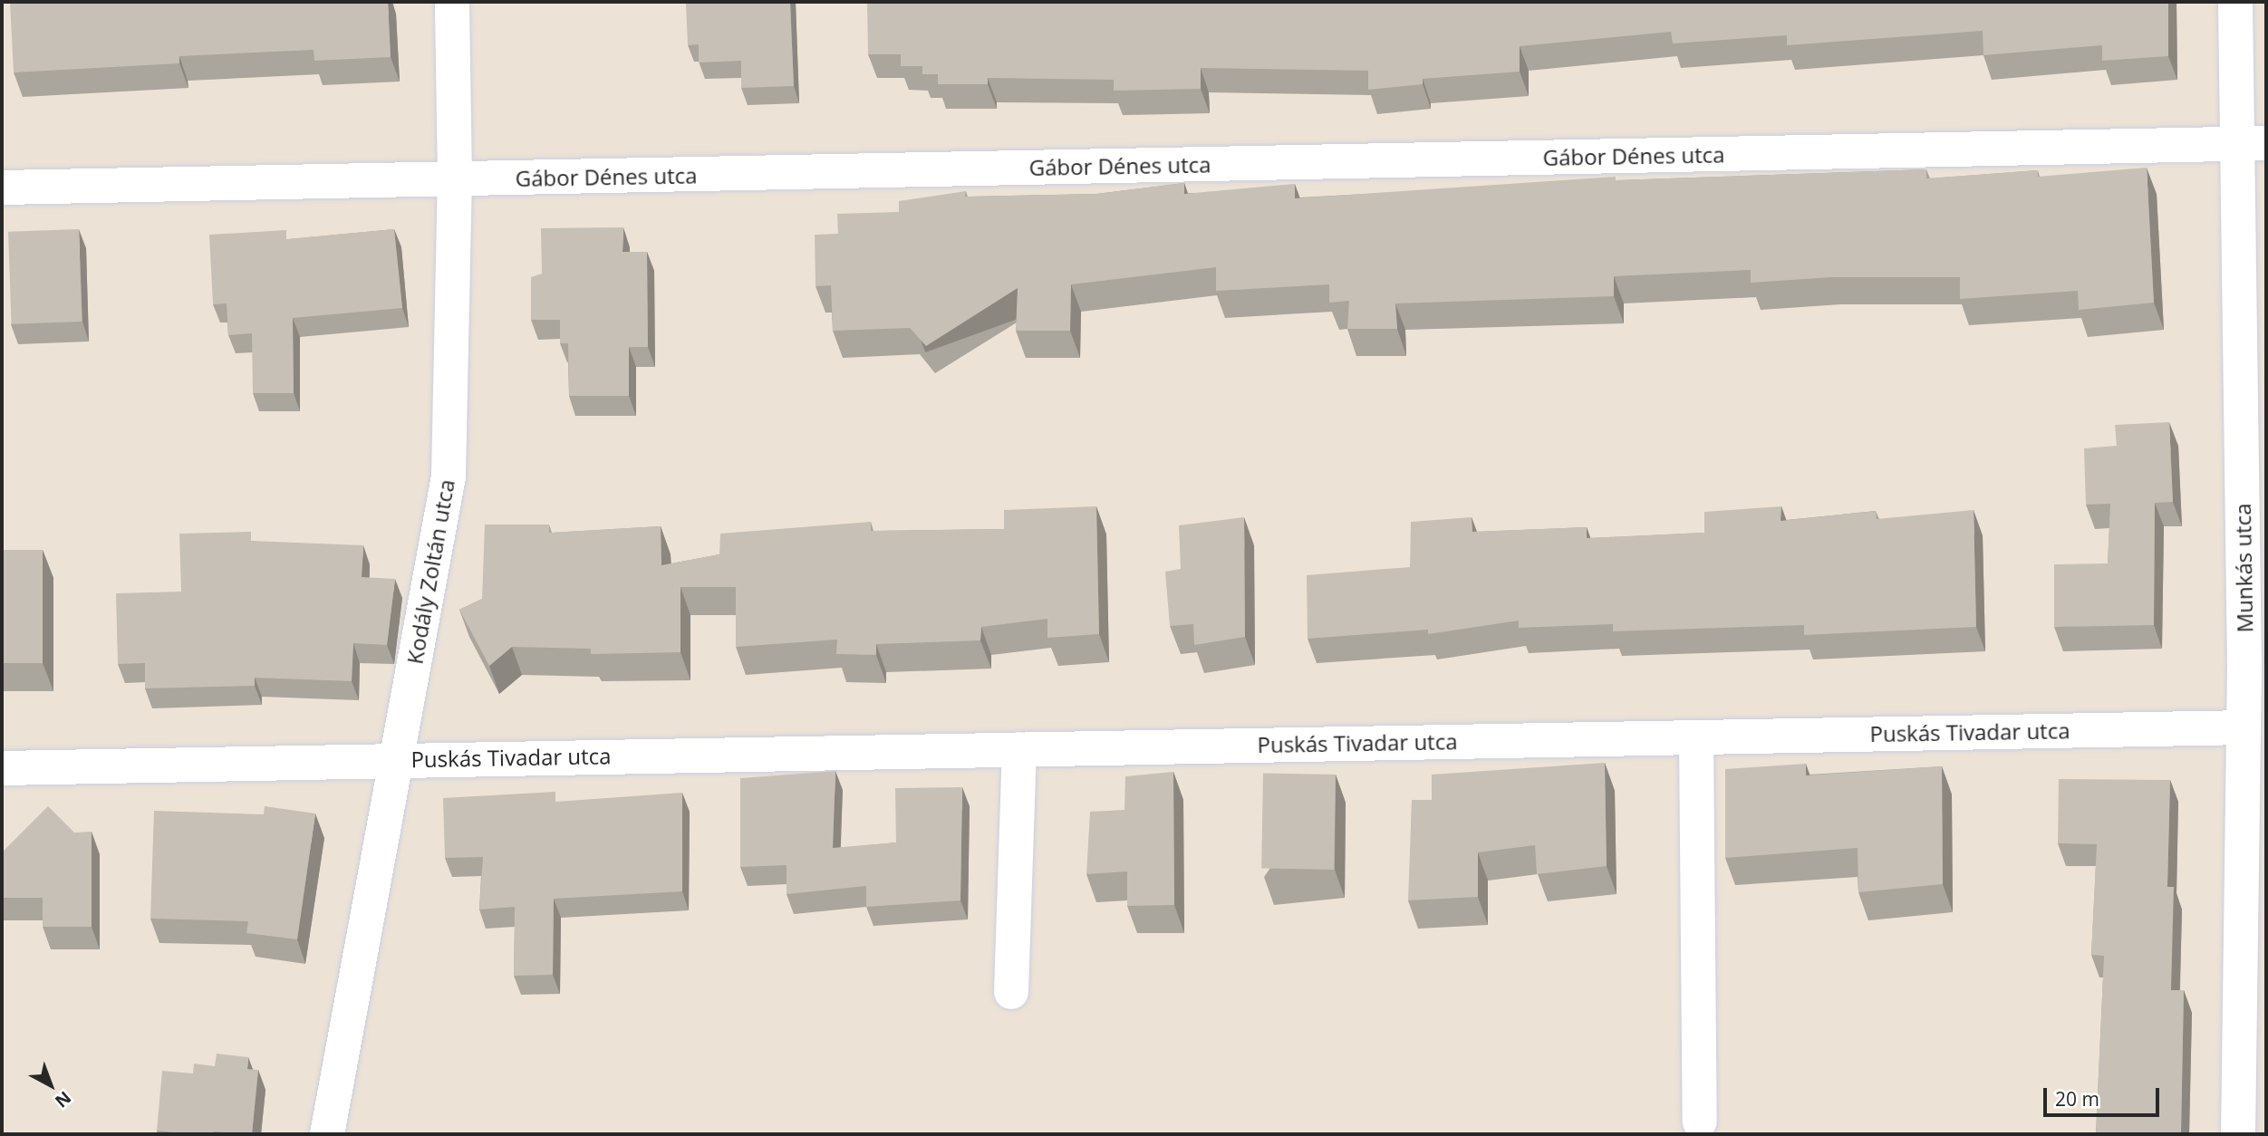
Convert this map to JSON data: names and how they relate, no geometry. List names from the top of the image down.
{
  "streets": {
    "street": [
      "Gábor Dénes utca",
      "Munkás utca",
      "Kodály Zoltán utca",
      "Puskás Tivadar utca"
    ]
  },
  "crossings": [
    ["Gábor Dénes utca", "Munkás utca"],
    ["Gábor Dénes utca", "Kodály Zoltán utca"],
    ["Munkás utca", "Puskás Tivadar utca"],
    ["Kodály Zoltán utca", "Puskás Tivadar utca"]
  ],
  "scale_bar": "20 m",
  "north": "bottom right"
}
